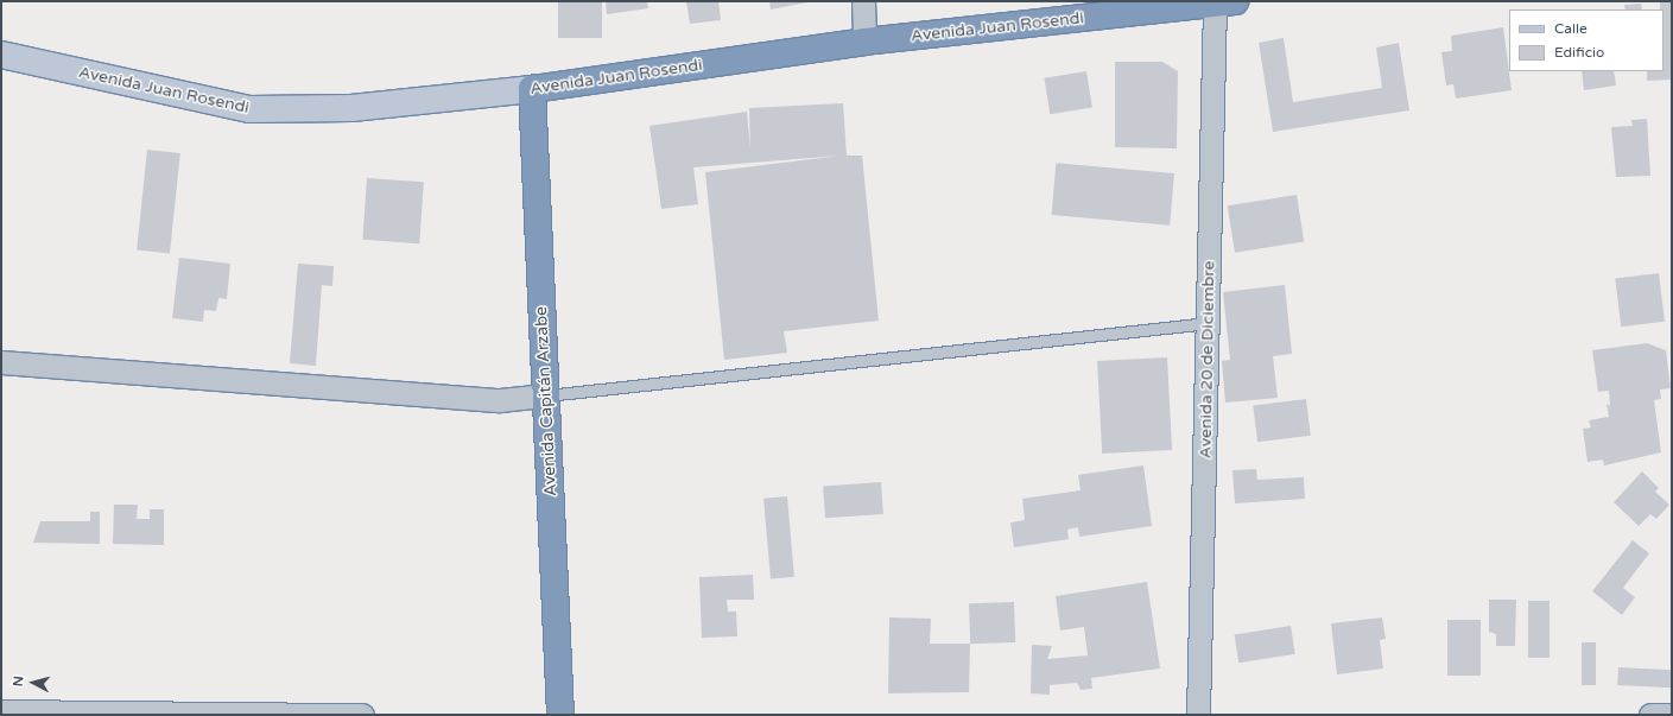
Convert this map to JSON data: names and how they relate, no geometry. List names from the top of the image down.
{
  "streets": {
    "highway": ["Avenida Juan Rosendi", "Avenida Capitán Arzabe"],
    "street": ["Avenida 20 de Diciembre"]
  },
  "crossings": [
    ["Avenida Juan Rosendi", "Avenida 20 de Diciembre"],
    ["Avenida Juan Rosendi", "Avenida Capitán Arzabe"]
  ],
  "legend": ["Calle", "Edificio"],
  "north": "left"
}
